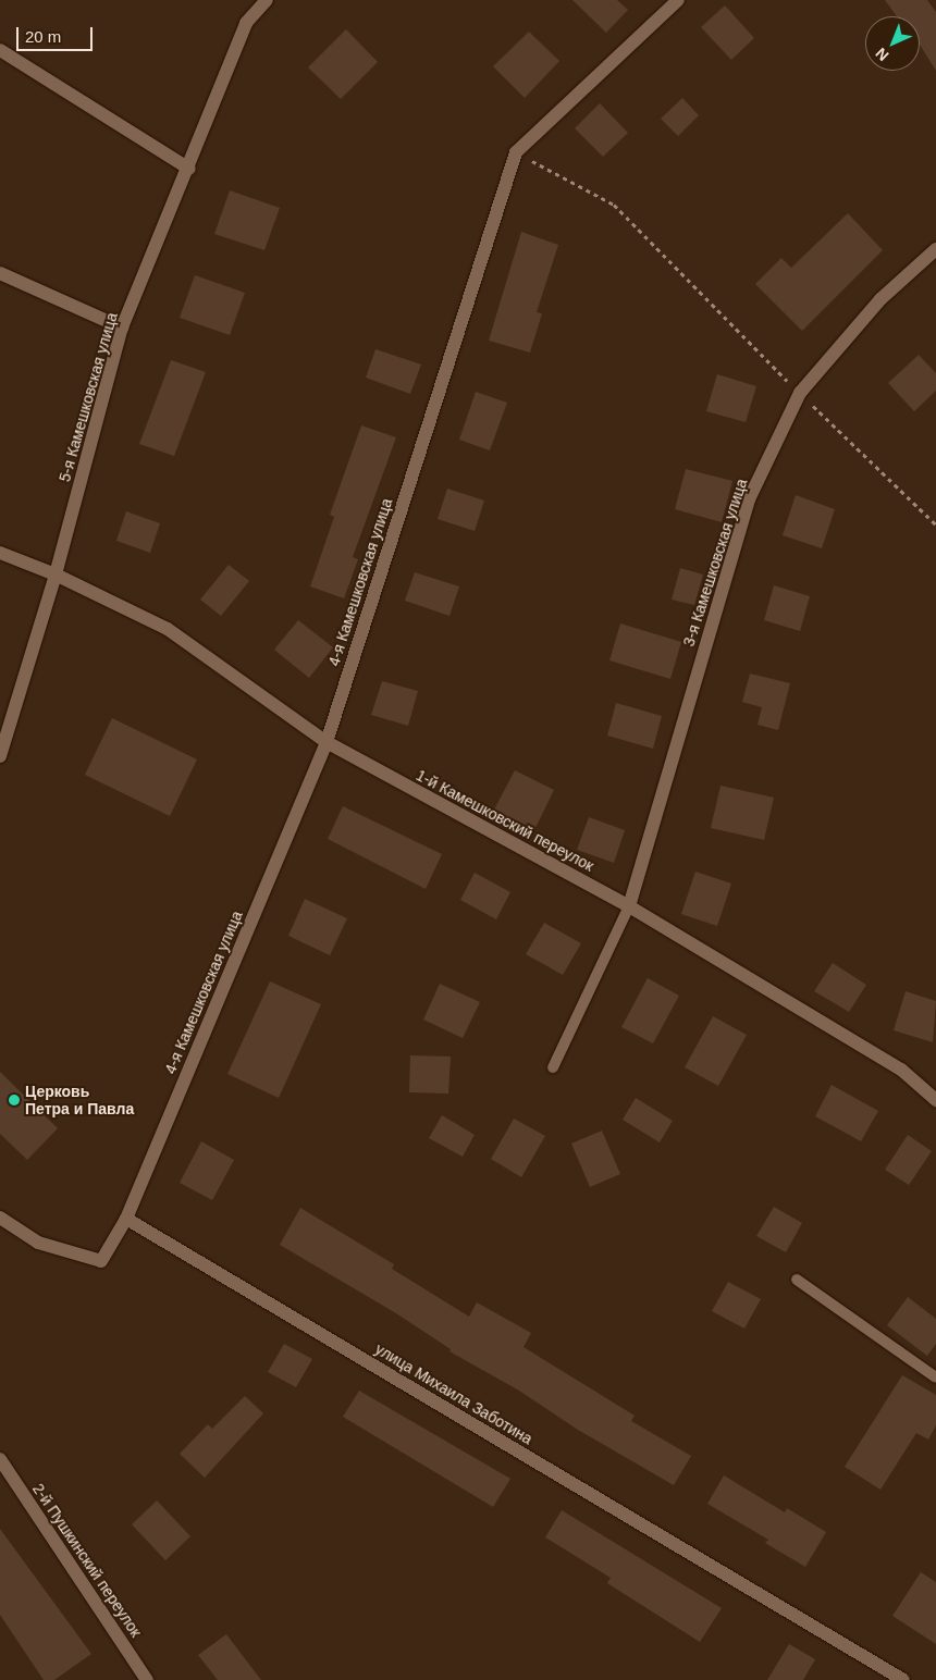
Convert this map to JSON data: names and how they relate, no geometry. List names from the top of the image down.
{
  "streets": {
    "street": [
      "5-я Камешковская улица",
      "3-я Камешковская улица",
      "4-я Камешковская улица",
      "1-й Камешковский переулок",
      "улица Михаила Заботина",
      "2-й Пушкинский переулок"
    ]
  },
  "crossings": [
    ["5-я Камешковская улица", "1-й Камешковский переулок"],
    ["3-я Камешковская улица", "1-й Камешковский переулок"],
    ["4-я Камешковская улица", "1-й Камешковский переулок"],
    ["4-я Камешковская улица", "улица Михаила Заботина"]
  ],
  "places": ["Церковь Петра и Павла"],
  "scale_bar": "20 m",
  "north": "bottom left"
}
